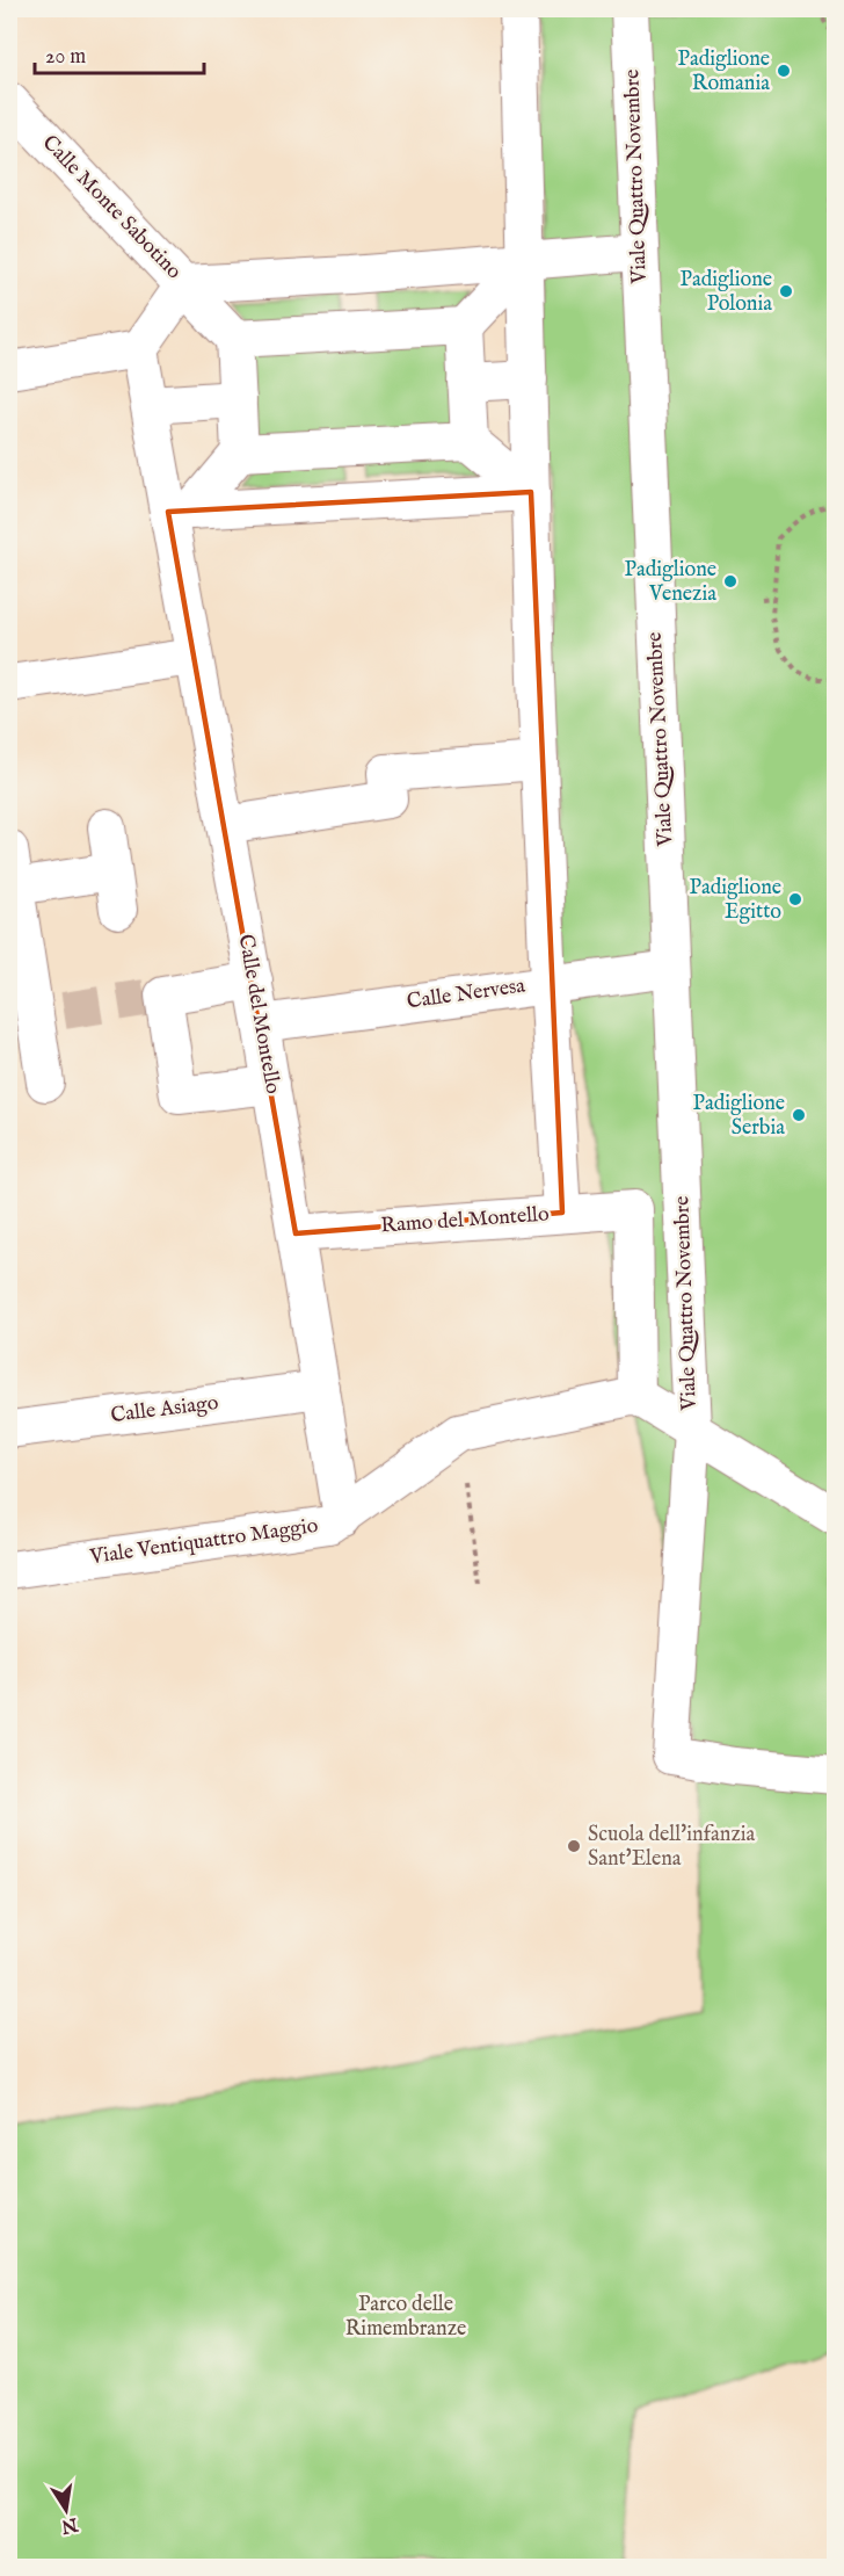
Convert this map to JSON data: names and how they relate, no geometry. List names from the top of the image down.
{
  "streets": {
    "street": [
      "Viale Quattro Novembre",
      "Calle Monte Sabotino",
      "Calle Nervesa",
      "Calle del Montello",
      "Ramo del Montello",
      "Calle Asiago",
      "Viale Ventiquattro Maggio"
    ]
  },
  "crossings": [
    ["Viale Quattro Novembre", "Calle Nervesa"],
    ["Calle Nervesa", "Calle del Montello"],
    ["Calle del Montello", "Ramo del Montello"],
    ["Calle del Montello", "Calle Asiago"],
    ["Calle del Montello", "Viale Ventiquattro Maggio"],
    ["Ramo del Montello", "Viale Ventiquattro Maggio"]
  ],
  "parks": ["Parco delle Rimembranze"],
  "places": [
    "Padiglione Romania",
    "Padiglione Polonia",
    "Padiglione Venezia",
    "Padiglione Egitto",
    "Padiglione Serbia",
    "Scuola dell'infanzia Sant'Elena"
  ],
  "scale_bar": "20 m",
  "north": "bottom"
}
